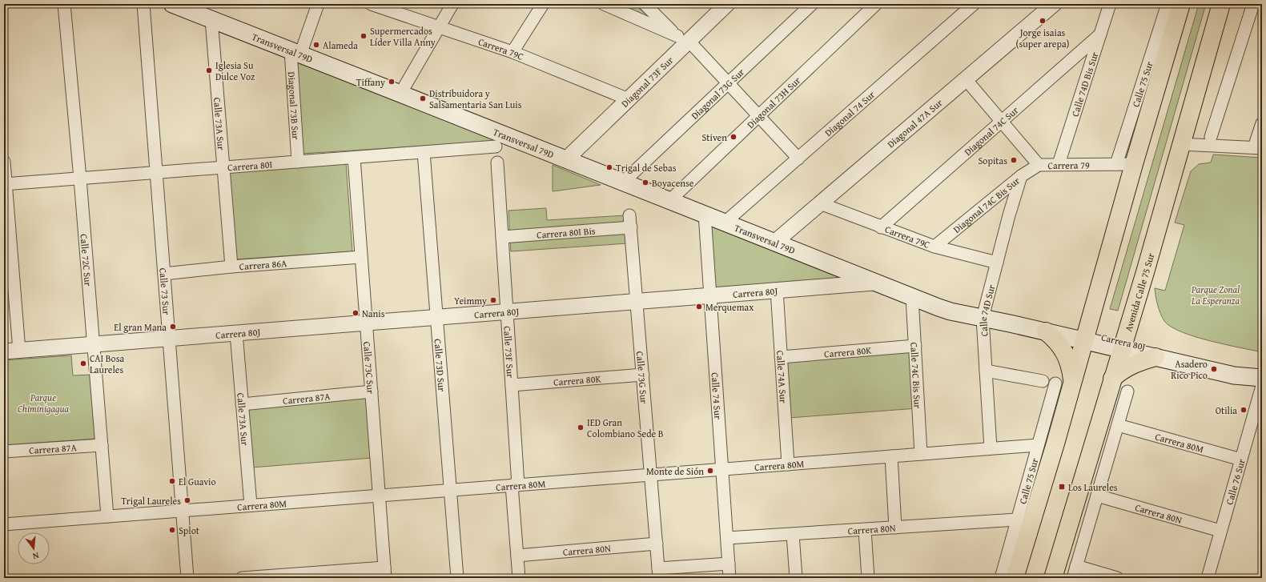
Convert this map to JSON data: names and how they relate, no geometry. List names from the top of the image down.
{
  "streets": {
    "main road": ["Transversal 79D", "Avenida Calle 75 Sur", "Carrera 80J"],
    "street": [
      "Carrera 79C",
      "Diagonal 73F Sur",
      "Calle 74D Bis Sur",
      "Calle 75 Sur",
      "Diagonal 73G Sur",
      "Diagonal 73H Sur",
      "Diagonal 73B Sur",
      "Diagonal 74 Sur",
      "Diagonal 47A Sur",
      "Calle 73A Sur",
      "Diagonal 74C Sur",
      "Carrera 79",
      "Carrera 80I",
      "Diagonal 74C Bis Sur",
      "Carrera 80I Bis",
      "Calle 72C Sur",
      "Carrera 86A",
      "Calle 73 Sur",
      "Calle 74D Sur",
      "Carrera 80K",
      "Calle 73F Sur",
      "Calle 73D Sur",
      "Calle 73C Sur",
      "Calle 74C Bis Sur",
      "Calle 74A Sur",
      "Calle 73G Sur",
      "Calle 74 Sur",
      "Carrera 87A",
      "Carrera 80M",
      "Calle 76 Sur",
      "Carrera 80N"
    ]
  },
  "crossings": [
    ["Transversal 79D", "Diagonal 73F Sur"],
    ["Transversal 79D", "Diagonal 73G Sur"],
    ["Transversal 79D", "Diagonal 73H Sur"],
    ["Transversal 79D", "Diagonal 73B Sur"],
    ["Transversal 79D", "Diagonal 74 Sur"],
    ["Transversal 79D", "Diagonal 47A Sur"],
    ["Transversal 79D", "Calle 73A Sur"],
    ["Transversal 79D", "Carrera 80J"],
    ["Transversal 79D", "Calle 74 Sur"],
    ["Carrera 79C", "Diagonal 73F Sur"],
    ["Carrera 79C", "Diagonal 47A Sur"],
    ["Carrera 79C", "Diagonal 74C Sur"],
    ["Carrera 79C", "Diagonal 74C Bis Sur"],
    ["Carrera 79C", "Calle 74D Sur"],
    ["Calle 74D Bis Sur", "Diagonal 74C Sur"],
    ["Calle 74D Bis Sur", "Carrera 79"],
    ["Calle 75 Sur", "Carrera 79"],
    ["Calle 75 Sur", "Carrera 80M"],
    ["Calle 75 Sur", "Carrera 80N"],
    ["Diagonal 73B Sur", "Carrera 80I"],
    ["Diagonal 47A Sur", "Carrera 79"],
    ["Calle 73A Sur", "Carrera 80I"],
    ["Calle 73A Sur", "Carrera 86A"],
    ["Calle 73A Sur", "Carrera 80J"],
    ["Calle 73A Sur", "Carrera 87A"],
    ["Calle 73A Sur", "Carrera 80M"],
    ["Diagonal 74C Sur", "Carrera 79"],
    ["Carrera 79", "Diagonal 74C Bis Sur"],
    ["Carrera 80I", "Calle 72C Sur"],
    ["Carrera 80I", "Calle 73 Sur"],
    ["Carrera 80I", "Calle 73D Sur"],
    ["Carrera 80I", "Calle 73C Sur"],
    ["Diagonal 74C Bis Sur", "Calle 74D Sur"],
    ["Carrera 80I Bis", "Calle 73F Sur"],
    ["Carrera 80I Bis", "Calle 73G Sur"],
    ["Calle 72C Sur", "Carrera 80J"],
    ["Calle 72C Sur", "Carrera 87A"],
    ["Calle 72C Sur", "Carrera 80M"],
    ["Carrera 86A", "Calle 73 Sur"],
    ["Carrera 86A", "Calle 73C Sur"],
    ["Calle 73 Sur", "Carrera 80J"],
    ["Calle 73 Sur", "Carrera 80M"],
    ["Avenida Calle 75 Sur", "Carrera 80J"],
    ["Carrera 80J", "Calle 74D Sur"],
    ["Carrera 80J", "Calle 73F Sur"],
    ["Carrera 80J", "Calle 73D Sur"],
    ["Carrera 80J", "Calle 73C Sur"],
    ["Carrera 80J", "Calle 74C Bis Sur"],
    ["Carrera 80J", "Calle 74A Sur"],
    ["Carrera 80J", "Calle 73G Sur"],
    ["Carrera 80J", "Calle 74 Sur"],
    ["Calle 74D Sur", "Carrera 80M"],
    ["Carrera 80K", "Calle 73F Sur"],
    ["Carrera 80K", "Calle 74C Bis Sur"],
    ["Carrera 80K", "Calle 74A Sur"],
    ["Carrera 80K", "Calle 73G Sur"],
    ["Calle 73F Sur", "Carrera 80M"],
    ["Calle 73F Sur", "Carrera 80N"],
    ["Calle 73D Sur", "Carrera 80M"],
    ["Calle 73C Sur", "Carrera 87A"],
    ["Calle 73C Sur", "Carrera 80M"],
    ["Calle 74C Bis Sur", "Carrera 80M"],
    ["Calle 74A Sur", "Carrera 80M"],
    ["Calle 73G Sur", "Carrera 80M"],
    ["Calle 73G Sur", "Carrera 80N"],
    ["Calle 74 Sur", "Carrera 80M"],
    ["Calle 74 Sur", "Carrera 80N"],
    ["Carrera 80M", "Calle 76 Sur"],
    ["Calle 76 Sur", "Carrera 80N"]
  ],
  "parks": ["Parque Zonal La Esperanza", "Parque Chiminigagua"],
  "places": {
    "other": [
      "Jorge isaias (super arepa)",
      "Supermercados Líder Villa Anny",
      "Alameda",
      "Iglesia Su Dulce Voz",
      "Tiffany",
      "Distribuidora y Salsamentaria San Luis",
      "Stiven",
      "Sopitas",
      "Trigal de Sebas",
      "Boyacense",
      "Yeimmy",
      "Merquemax",
      "Nanis",
      "El gran Mana",
      "CAI Bosa Laureles",
      "Asadero Rico Pico",
      "Otilia",
      "IED Gran Colombiano Sede B",
      "Monte de Sión",
      "El Guavio",
      "Trigal Laureles",
      "Splot"
    ],
    "transit": ["Los Laureles"]
  },
  "north": "bottom"
}
